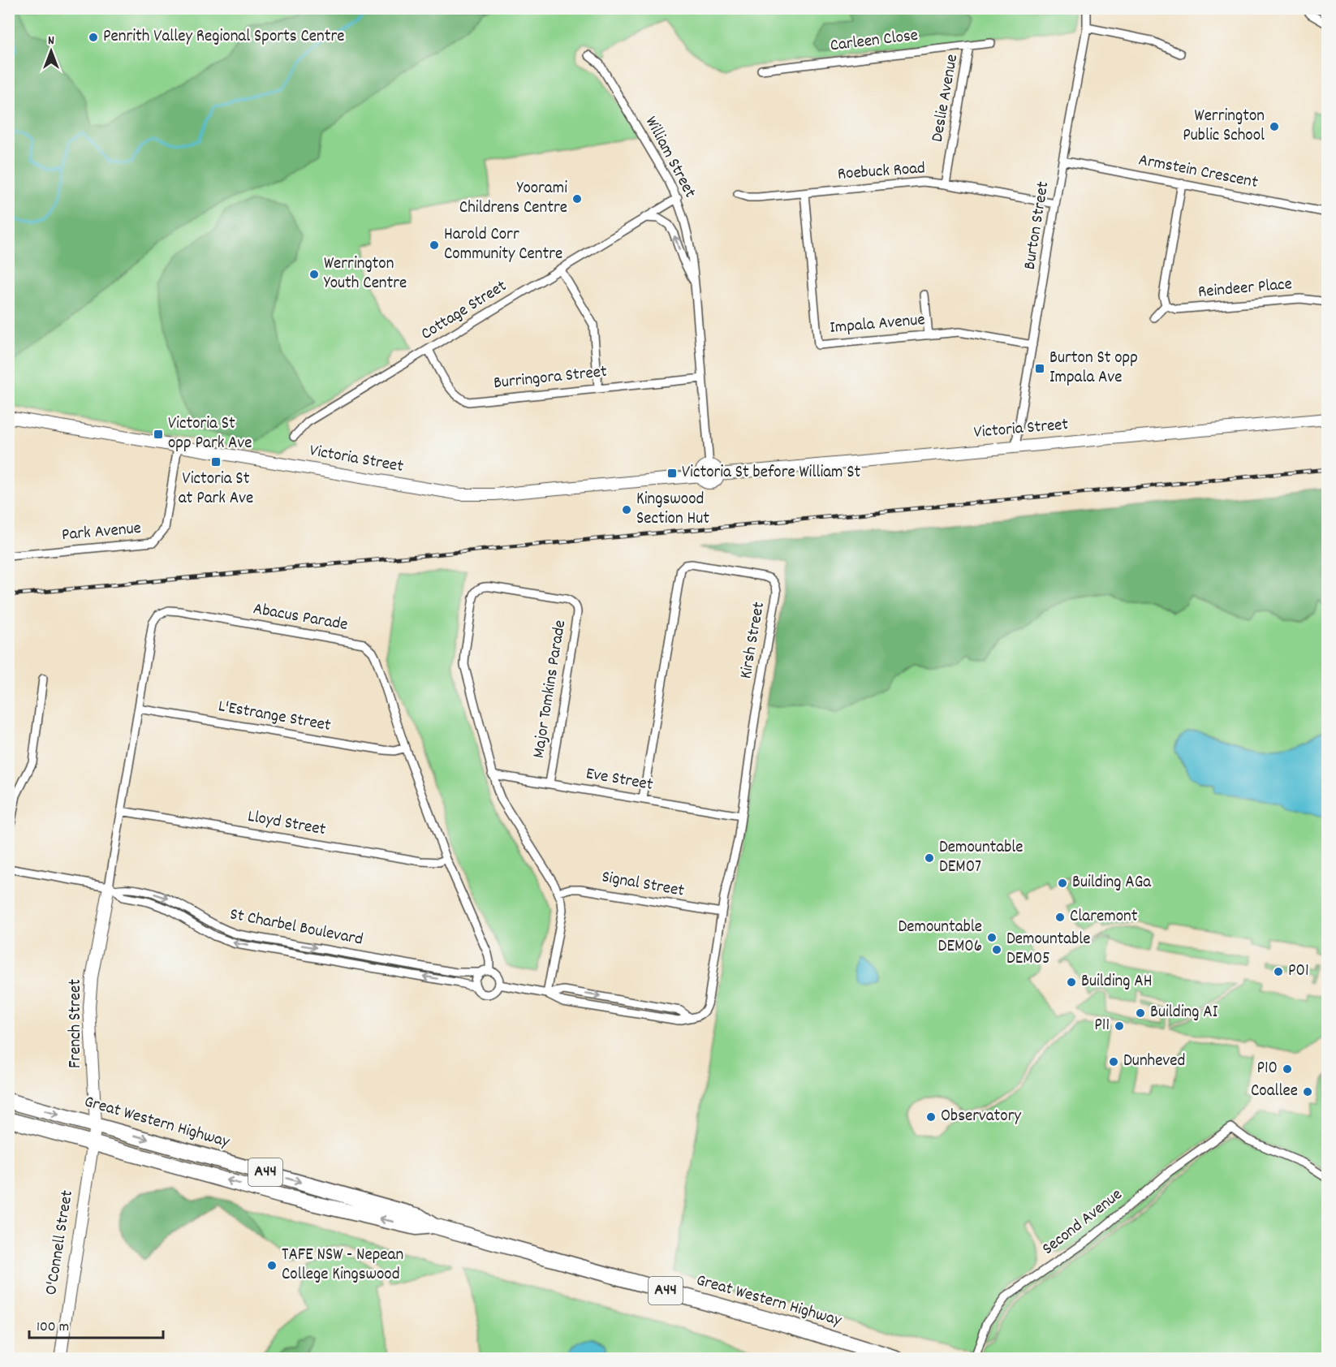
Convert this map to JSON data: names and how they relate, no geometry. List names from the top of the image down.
{
  "streets": {
    "highway": ["Great Western Highway", "A44"],
    "street": [
      "Carleen Close",
      "Deslie Avenue",
      "William Street",
      "Roebuck Road",
      "Armstein Crescent",
      "Burton Street",
      "Reindeer Place",
      "Cottage Street",
      "Impala Avenue",
      "Burringora Street",
      "Victoria Street",
      "Park Avenue",
      "Abacus Parade",
      "Kirsh Street",
      "Major Tomkins Parade",
      "L'Estrange Street",
      "Eve Street",
      "Lloyd Street",
      "Signal Street",
      "St Charbel Boulevard",
      "French Street",
      "Second Avenue",
      "O'Connell Street"
    ]
  },
  "crossings": [
    ["Carleen Close", "Deslie Avenue"],
    ["Deslie Avenue", "Roebuck Road"],
    ["William Street", "Cottage Street"],
    ["William Street", "Burringora Street"],
    ["William Street", "Victoria Street"],
    ["Roebuck Road", "Burton Street"],
    ["Roebuck Road", "Impala Avenue"],
    ["Armstein Crescent", "Burton Street"],
    ["Burton Street", "Impala Avenue"],
    ["Burton Street", "Victoria Street"],
    ["Cottage Street", "Burringora Street"],
    ["Victoria Street", "Park Avenue"],
    ["Abacus Parade", "L'Estrange Street"],
    ["Abacus Parade", "Lloyd Street"],
    ["Abacus Parade", "St Charbel Boulevard"],
    ["Abacus Parade", "French Street"],
    ["Kirsh Street", "Eve Street"],
    ["Kirsh Street", "Signal Street"],
    ["Major Tomkins Parade", "Eve Street"],
    ["Major Tomkins Parade", "Signal Street"],
    ["St Charbel Boulevard", "French Street"],
    ["French Street", "Great Western Highway"],
    ["French Street", "O'Connell Street"],
    ["Great Western Highway", "O'Connell Street"]
  ],
  "places": {
    "other": [
      "Penrith Valley Regional Sports Centre",
      "Werrington Public School",
      "Yoorami Childrens Centre",
      "Harold Corr Community Centre",
      "Werrington Youth Centre",
      "Kingswood Section Hut",
      "Demountable DEM07",
      "Building AGa",
      "Claremont",
      "Demountable DEM06",
      "Demountable DEM05",
      "P01",
      "Building AH",
      "Building AI",
      "P11",
      "Dunheved",
      "P10",
      "Coallee",
      "Observatory",
      "TAFE NSW - Nepean College Kingswood"
    ],
    "transit": [
      "Burton St opp Impala Ave",
      "Victoria St opp Park Ave",
      "Victoria St at Park Ave",
      "Victoria St before William St"
    ]
  },
  "scale_bar": "100 m",
  "north": "top"
}
